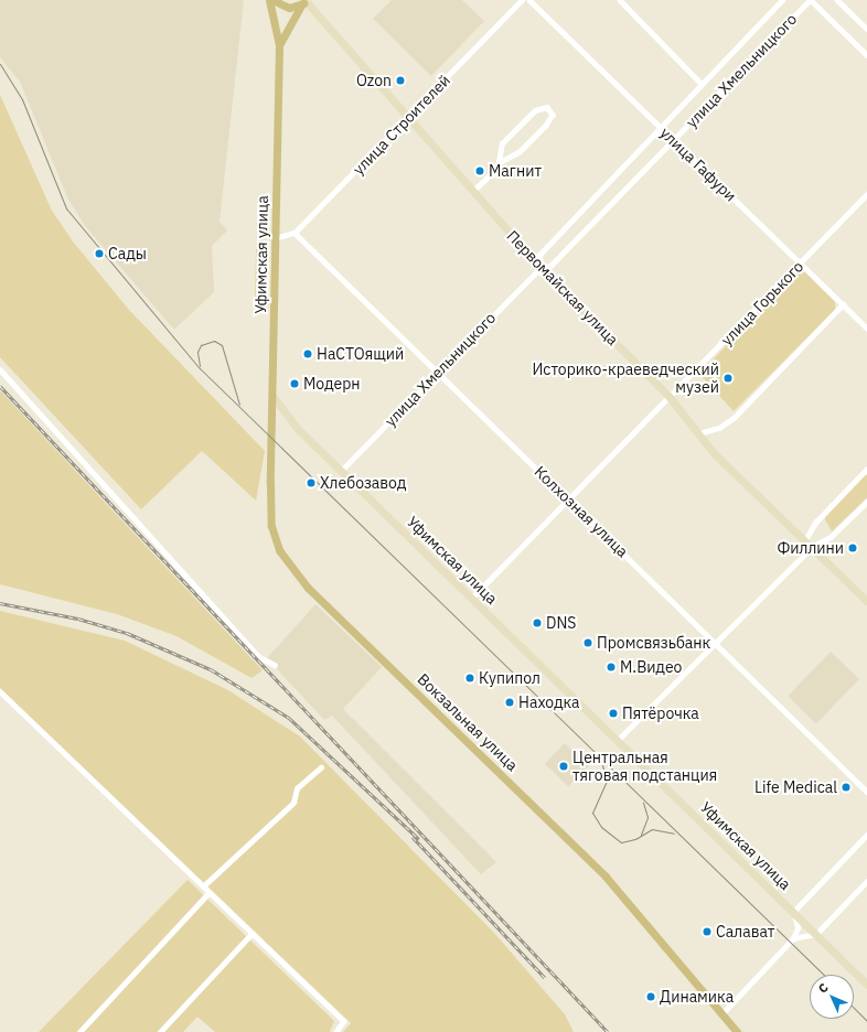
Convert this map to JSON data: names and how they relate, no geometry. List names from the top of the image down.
{
  "streets": {
    "main road": ["Уфимская улица", "Вокзальная улица"],
    "street": [
      "улица Хмельницкого",
      "улица Строителей",
      "улица Гафури",
      "Первомайская улица",
      "улица Горького",
      "Колхозная улица"
    ]
  },
  "crossings": [
    ["улица Хмельницкого", "улица Гафури"],
    ["улица Хмельницкого", "Уфимская улица"],
    ["улица Хмельницкого", "Первомайская улица"],
    ["улица Хмельницкого", "Колхозная улица"],
    ["улица Строителей", "Уфимская улица"],
    ["улица Строителей", "Первомайская улица"],
    ["улица Строителей", "Колхозная улица"],
    ["улица Гафури", "улица Горького"],
    ["Уфимская улица", "улица Горького"],
    ["Уфимская улица", "Вокзальная улица"],
    ["Первомайская улица", "улица Горького"],
    ["улица Горького", "Колхозная улица"]
  ],
  "places": [
    "Ozon",
    "Магнит",
    "Сады",
    "НаСТОящий",
    "Историко-краеведческий музей",
    "Модерн",
    "Хлебозавод",
    "Филлини",
    "DNS",
    "Промсвязьбанк",
    "М.Видео",
    "Купипол",
    "Находка",
    "Пятёрочка",
    "Центральная тяговая подстанция",
    "Life Medical",
    "Салават",
    "Динамика"
  ],
  "north": "top left"
}
